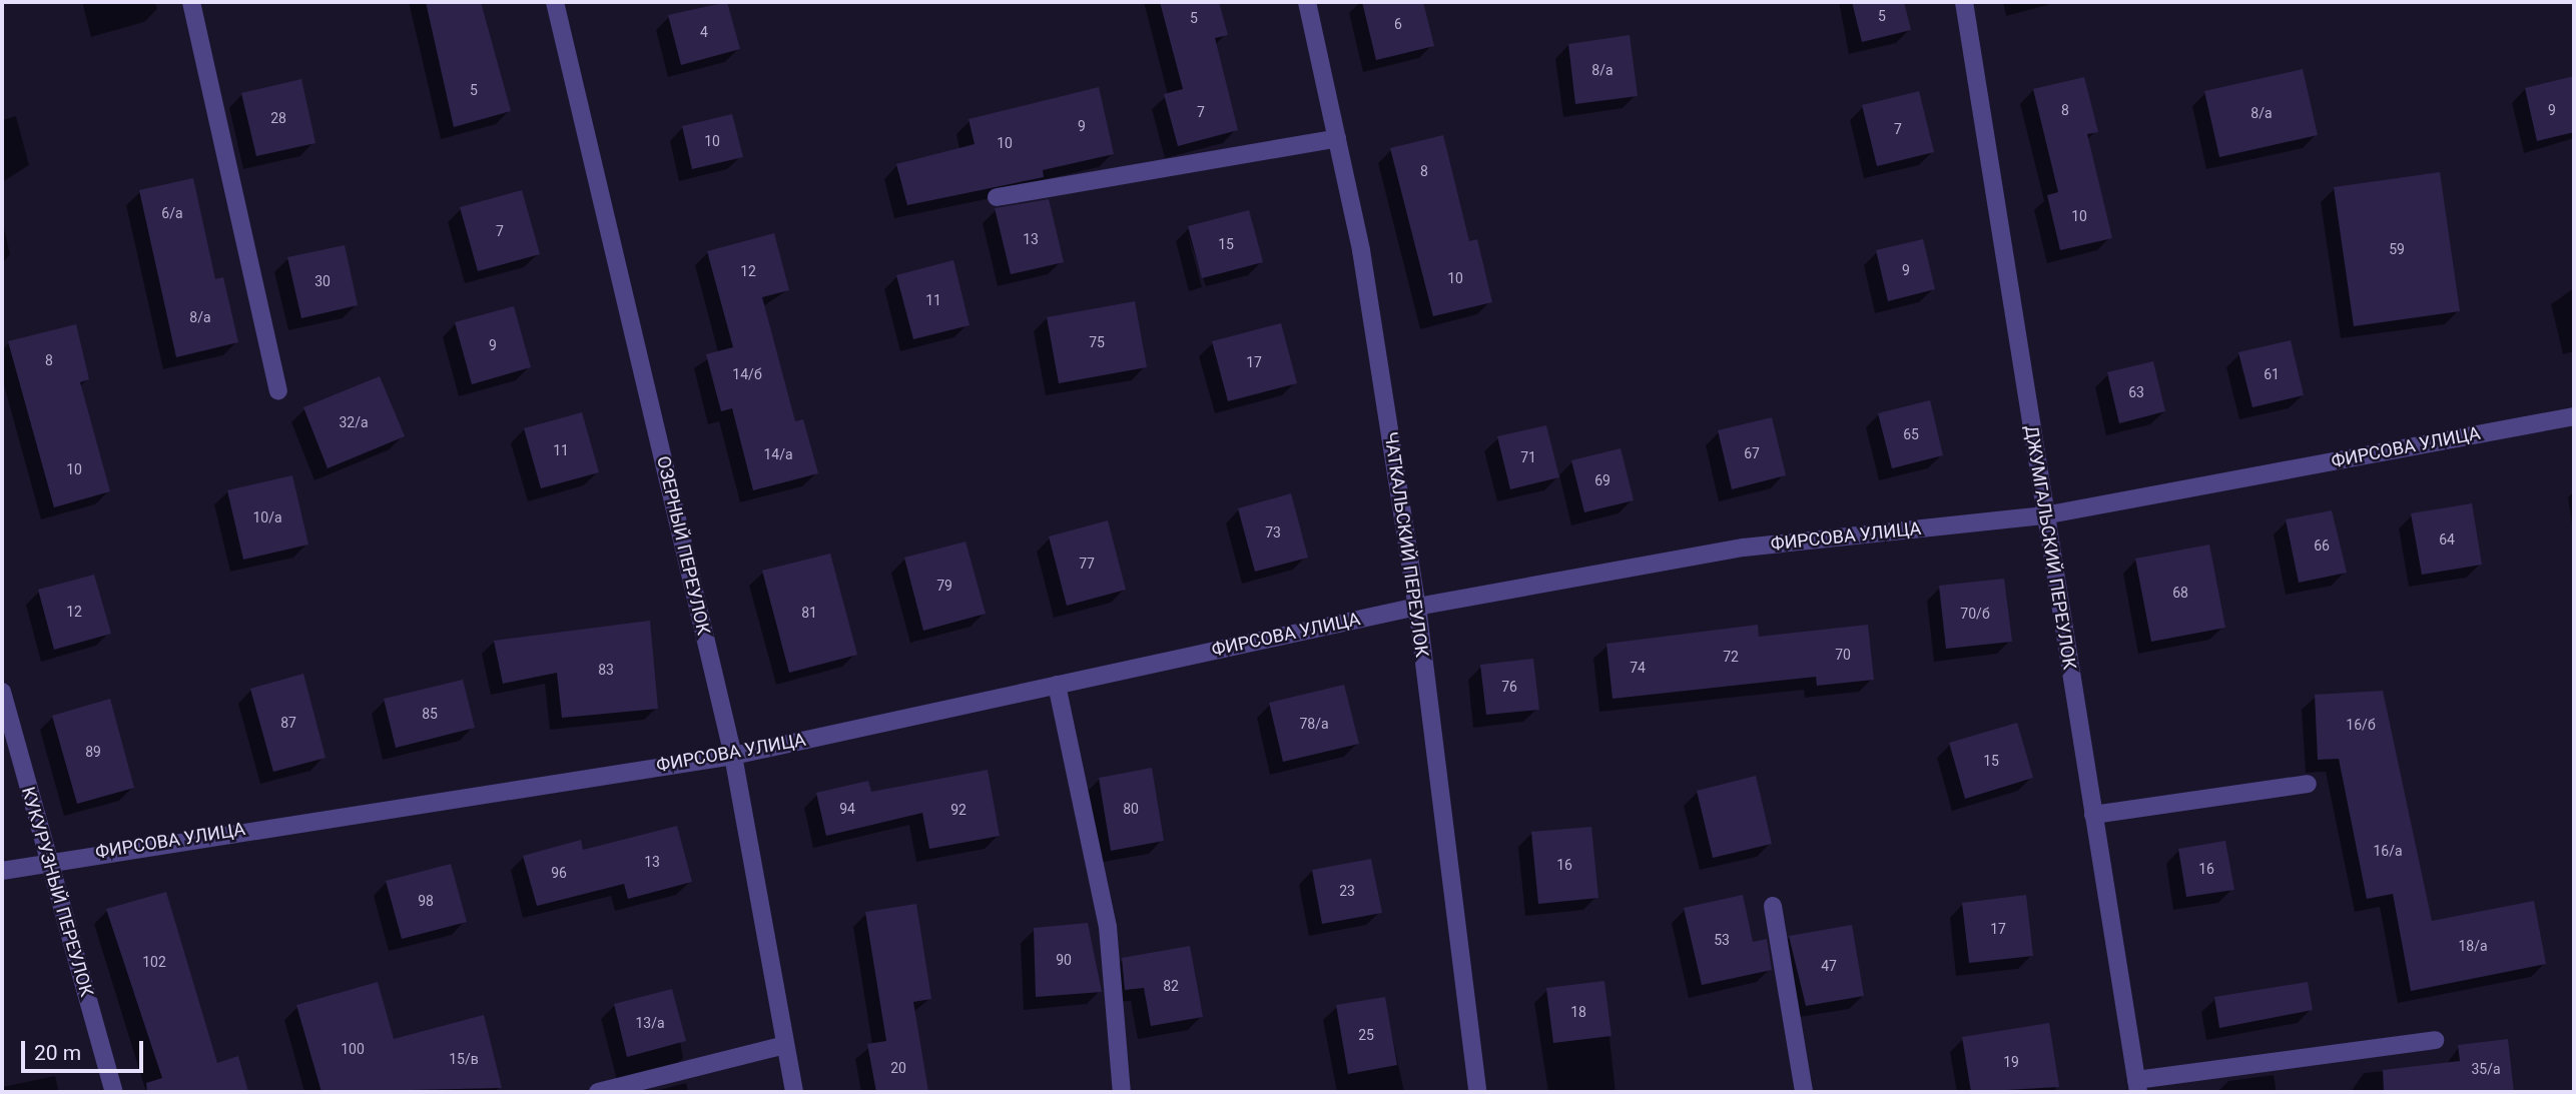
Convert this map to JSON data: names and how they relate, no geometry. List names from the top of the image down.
{
  "streets": {
    "street": [
      "ФИРСОВА УЛИЦА",
      "ЧАТКАЛЬСКИЙ ПЕРЕУЛОК",
      "ОЗЕРНЫЙ ПЕРЕУЛОК",
      "ДЖУМГАЛЬСКИЙ ПЕРЕУЛОК",
      "КУКУРУЗНЫЙ ПЕРЕУЛОК"
    ]
  },
  "crossings": [
    ["ФИРСОВА УЛИЦА", "ЧАТКАЛЬСКИЙ ПЕРЕУЛОК"],
    ["ФИРСОВА УЛИЦА", "ОЗЕРНЫЙ ПЕРЕУЛОК"],
    ["ФИРСОВА УЛИЦА", "ДЖУМГАЛЬСКИЙ ПЕРЕУЛОК"],
    ["ФИРСОВА УЛИЦА", "КУКУРУЗНЫЙ ПЕРЕУЛОК"]
  ],
  "house_numbers": [
    "5",
    "5",
    "6",
    "4",
    "8/а",
    "5",
    "8",
    "9",
    "7",
    "8/а",
    "28",
    "9",
    "7",
    "10",
    "10",
    "8",
    "6/а",
    "10",
    "7",
    "13",
    "15",
    "59",
    "9",
    "12",
    "10",
    "30",
    "11",
    "8/а",
    "75",
    "9",
    "8",
    "17",
    "14/б",
    "61",
    "63",
    "32/а",
    "65",
    "11",
    "67",
    "14/а",
    "71",
    "10",
    "69",
    "10/а",
    "73",
    "64",
    "66",
    "77",
    "79",
    "68",
    "12",
    "81",
    "70/б",
    "70",
    "72",
    "74",
    "83",
    "76",
    "85",
    "87",
    "78/а",
    "16/б",
    "89",
    "15",
    "94",
    "80",
    "92",
    "16/а",
    "13",
    "16",
    "16",
    "96",
    "23",
    "98",
    "17",
    "53",
    "18/а",
    "90",
    "102",
    "47",
    "82",
    "18",
    "13/а",
    "25",
    "100",
    "15/в",
    "19",
    "20",
    "35/а"
  ],
  "scale_bar": "20 m"
}
